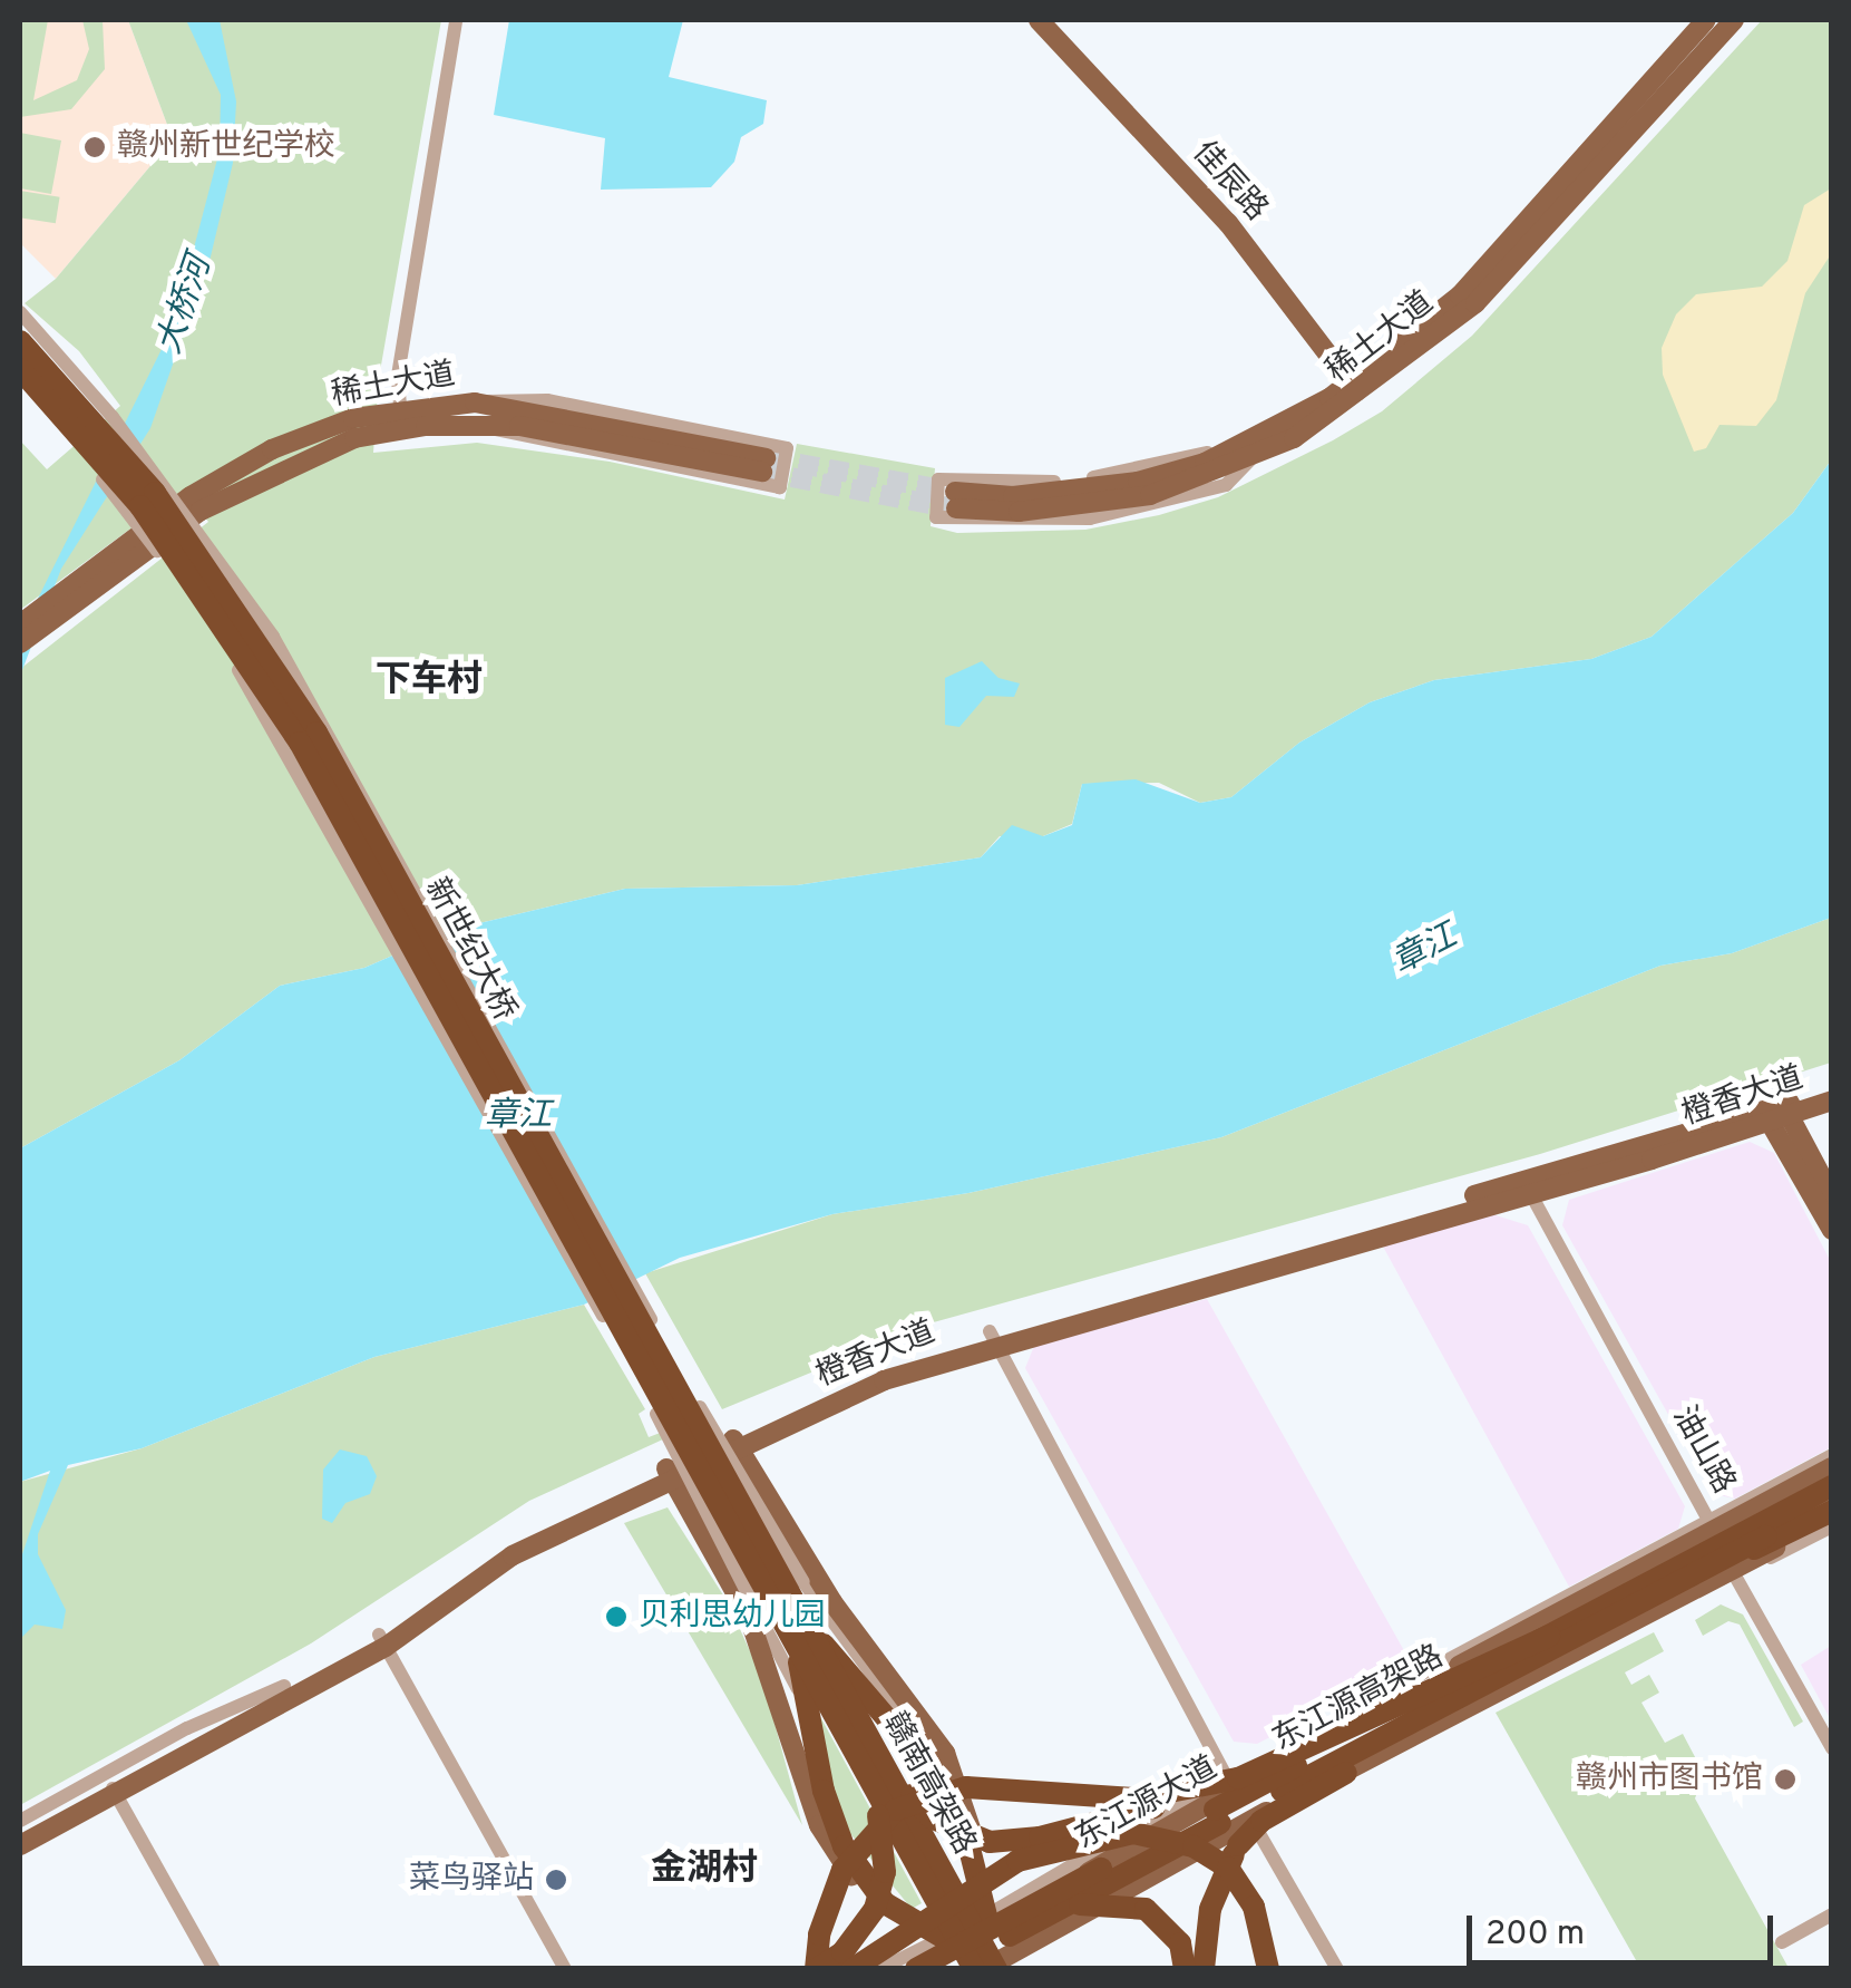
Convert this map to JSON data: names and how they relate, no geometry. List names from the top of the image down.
{
  "streets": {
    "highway": ["新世纪大桥", "东江源高架路", "赣南高架路"],
    "main road": [
      "佳辰路",
      "稀土大道",
      "橙香大道",
      "东江源大道"
    ],
    "street": ["油山路"]
  },
  "crossings": [
    ["佳辰路", "稀土大道"],
    ["新世纪大桥", "赣南高架路"],
    ["橙香大道", "油山路"],
    ["油山路", "东江源大道"],
    ["东江源高架路", "赣南高架路"],
    ["东江源高架路", "东江源大道"],
    ["赣南高架路", "东江源大道"]
  ],
  "districts": ["下车村", "金湖村"],
  "water": ["大桥河", "章江"],
  "places": [
    "赣州新世纪学校",
    "贝利思幼儿园",
    "赣州市图书馆",
    "菜鸟驿站"
  ],
  "scale_bar": "200 m"
}
